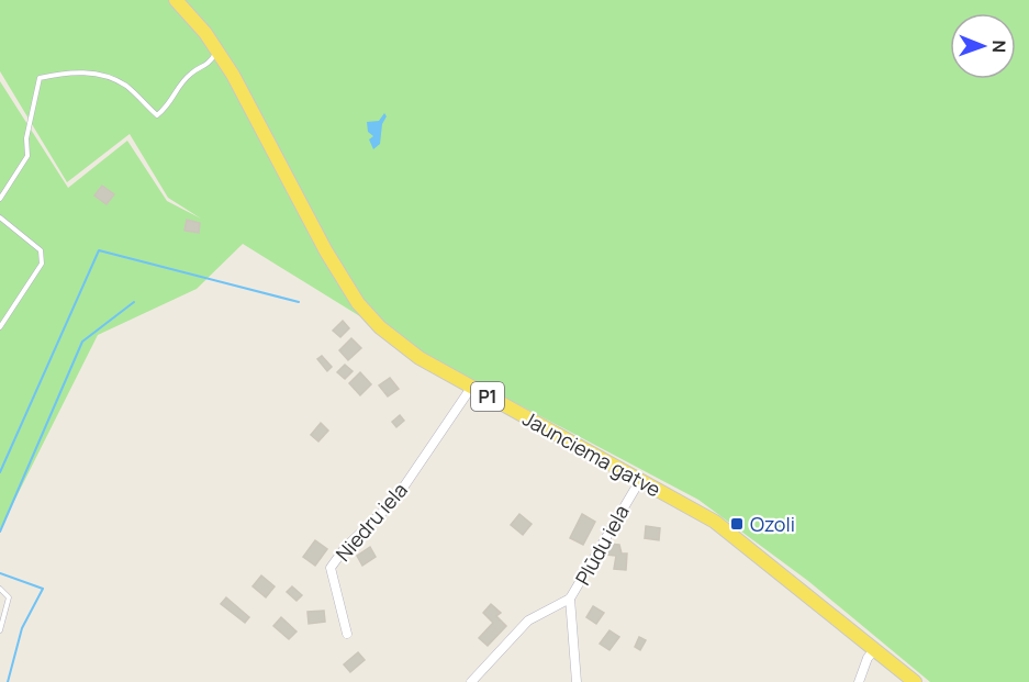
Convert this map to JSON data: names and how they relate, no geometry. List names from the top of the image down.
{
  "streets": {
    "main road": ["P1", "Jaunciema gatve"],
    "street": ["Niedru iela", "Plūdu iela"]
  },
  "crossings": [
    ["Jaunciema gatve", "Niedru iela"],
    ["Jaunciema gatve", "Plūdu iela"]
  ],
  "places": {
    "transit": ["Ozoli"]
  },
  "north": "right"
}
